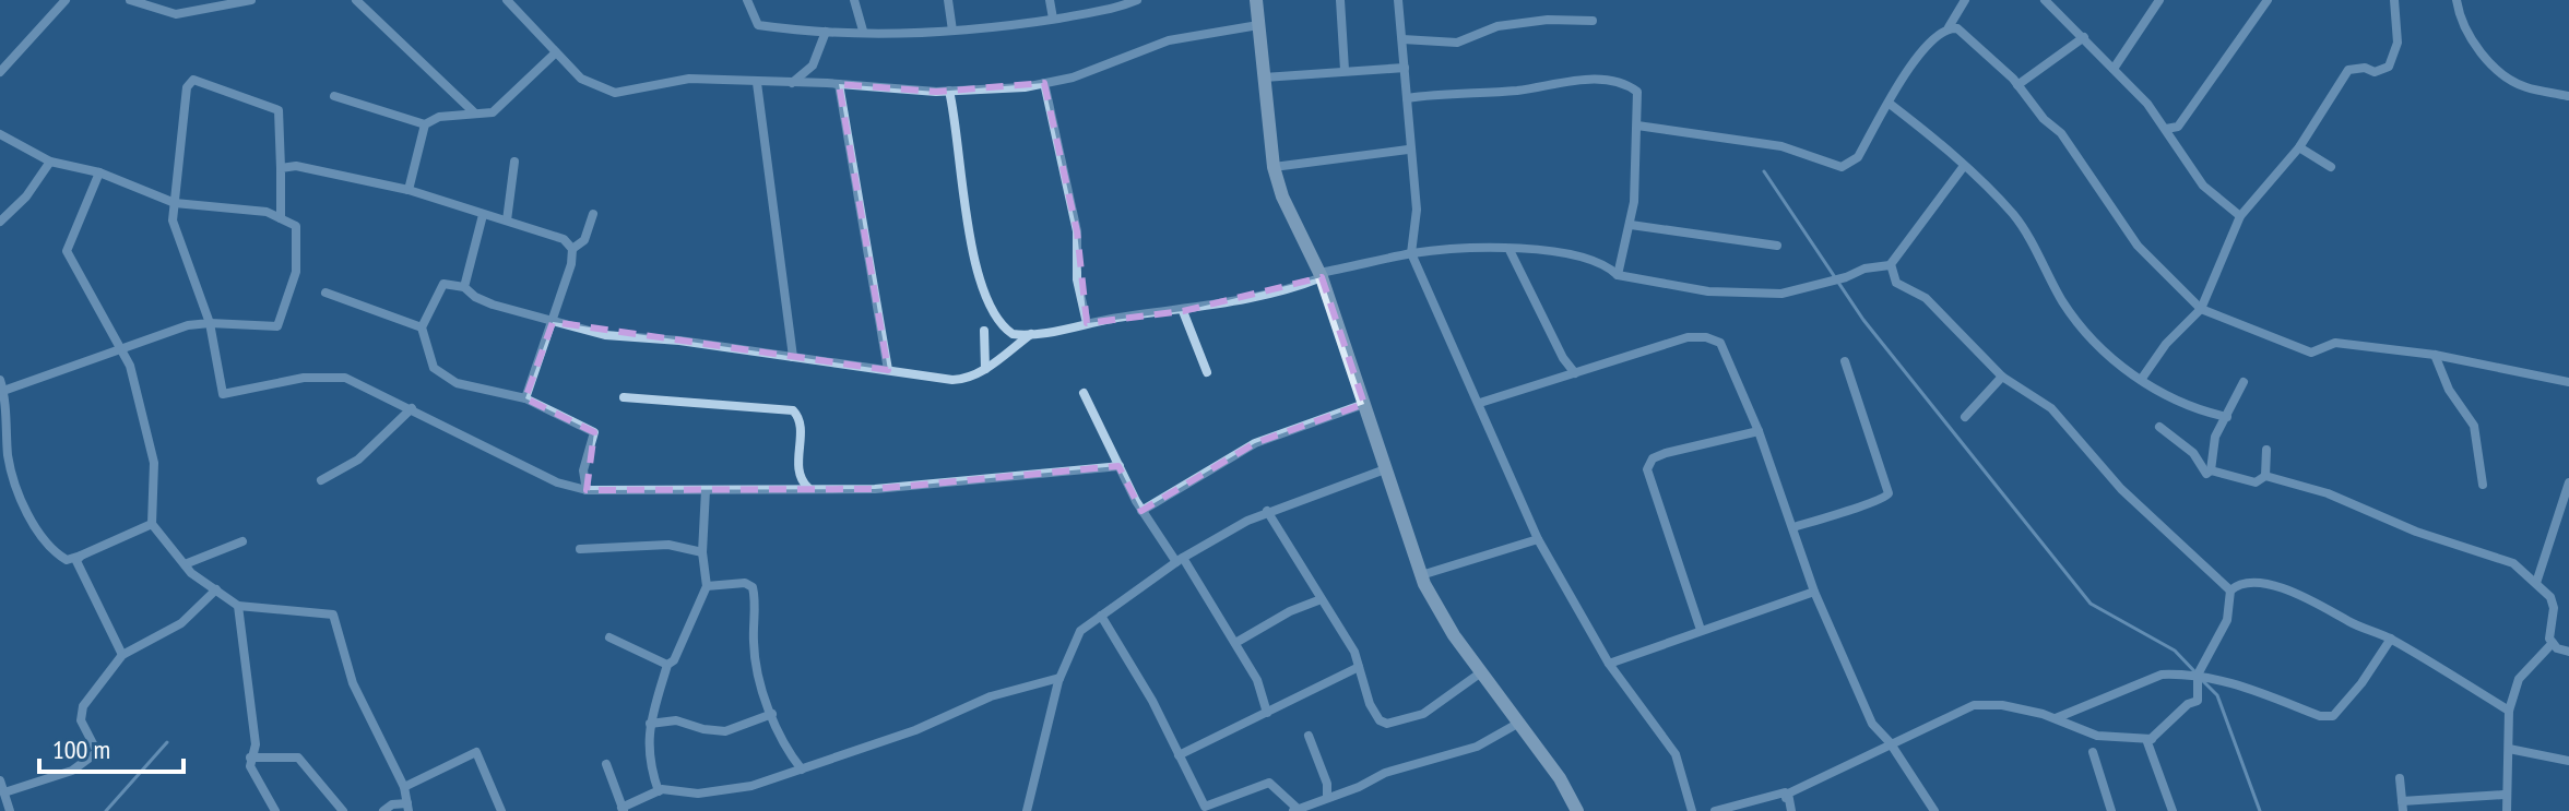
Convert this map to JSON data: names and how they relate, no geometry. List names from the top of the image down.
{
  "scale_bar": "100 m"
}
